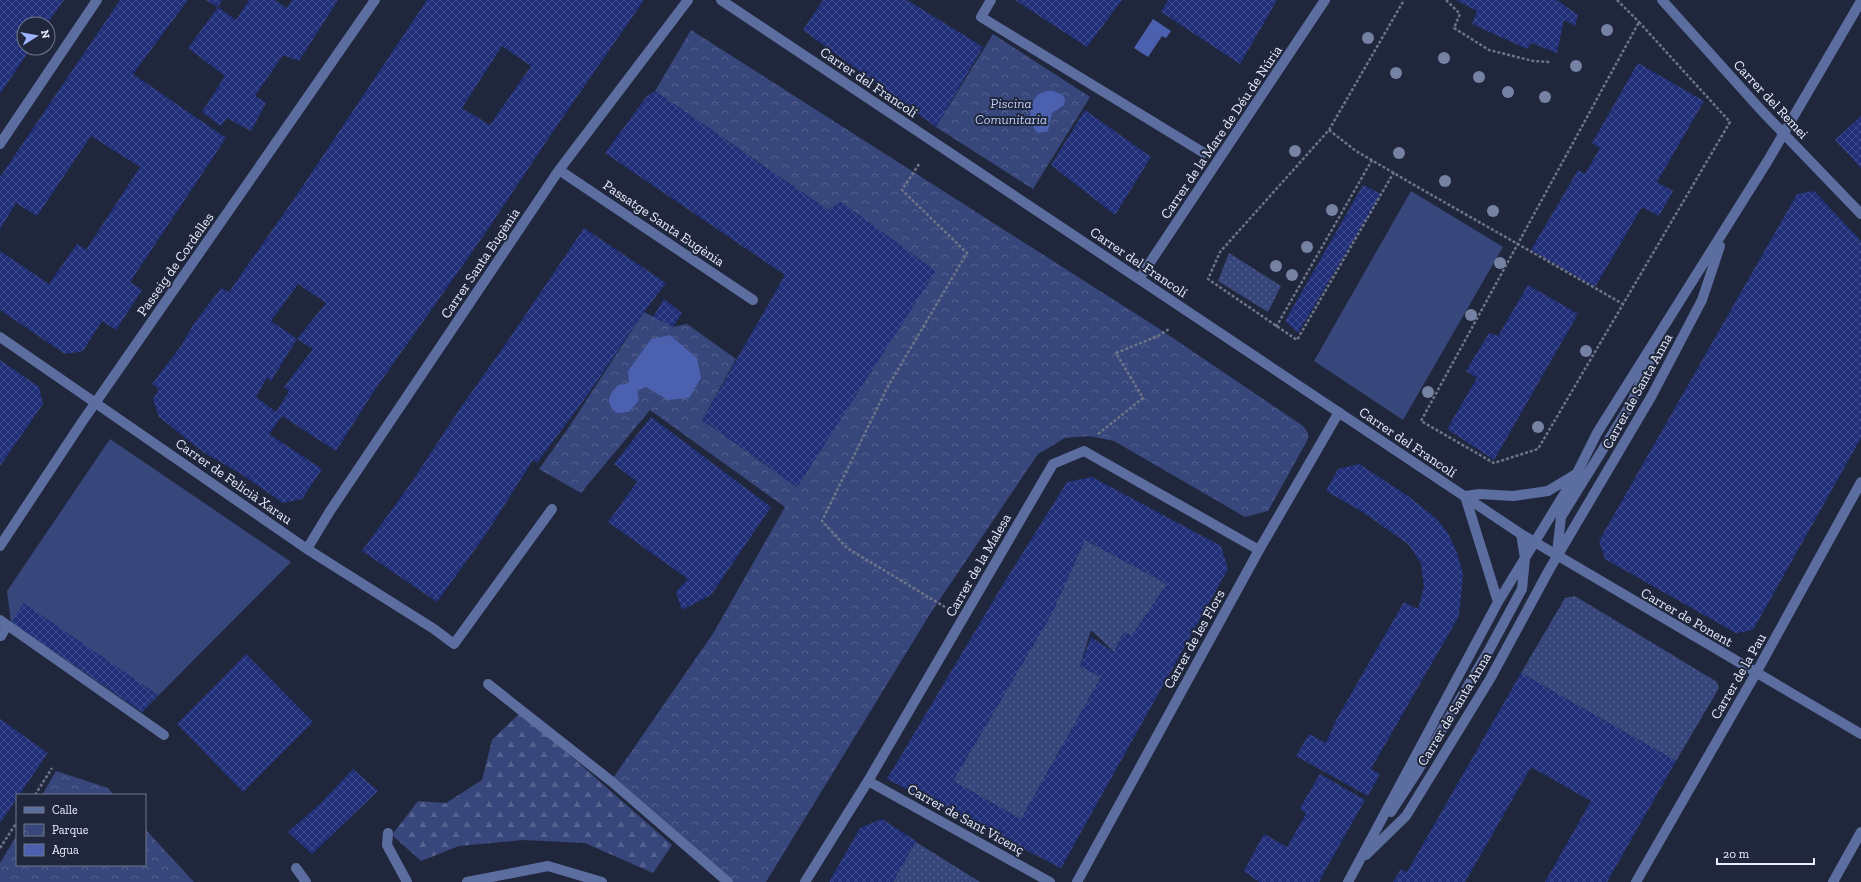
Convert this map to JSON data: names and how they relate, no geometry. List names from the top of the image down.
{
  "streets": {
    "street": [
      "Carrer del Francolí",
      "Carrer del Remei",
      "Carrer de la Mare de Déu de Núria",
      "Passatge Santa Eugènia",
      "Carrer Santa Eugènia",
      "Passeig de Cordelles",
      "Carrer de Santa Anna",
      "Carrer de Felicià Xarau",
      "Carrer de la Malesa",
      "Carrer de Ponent",
      "Carrer de les Flors",
      "Carrer de la Pau",
      "Carrer de Sant Vicenç"
    ]
  },
  "crossings": [
    ["Carrer del Francolí", "Carrer de la Mare de Déu de Núria"],
    ["Carrer del Francolí", "Carrer de Santa Anna"],
    ["Carrer del Francolí", "Carrer de Ponent"],
    ["Carrer del Francolí", "Carrer de les Flors"],
    ["Carrer del Remei", "Carrer de Santa Anna"],
    ["Passatge Santa Eugènia", "Carrer Santa Eugènia"],
    ["Carrer Santa Eugènia", "Carrer de Felicià Xarau"],
    ["Passeig de Cordelles", "Carrer de Felicià Xarau"],
    ["Carrer de Santa Anna", "Carrer de Ponent"],
    ["Carrer de la Malesa", "Carrer de les Flors"],
    ["Carrer de la Malesa", "Carrer de Sant Vicenç"],
    ["Carrer de Ponent", "Carrer de la Pau"]
  ],
  "parks": ["Piscina Comunitaria"],
  "legend": ["Calle", "Parque", "Agua"],
  "scale_bar": "20 m",
  "north": "right"
}
